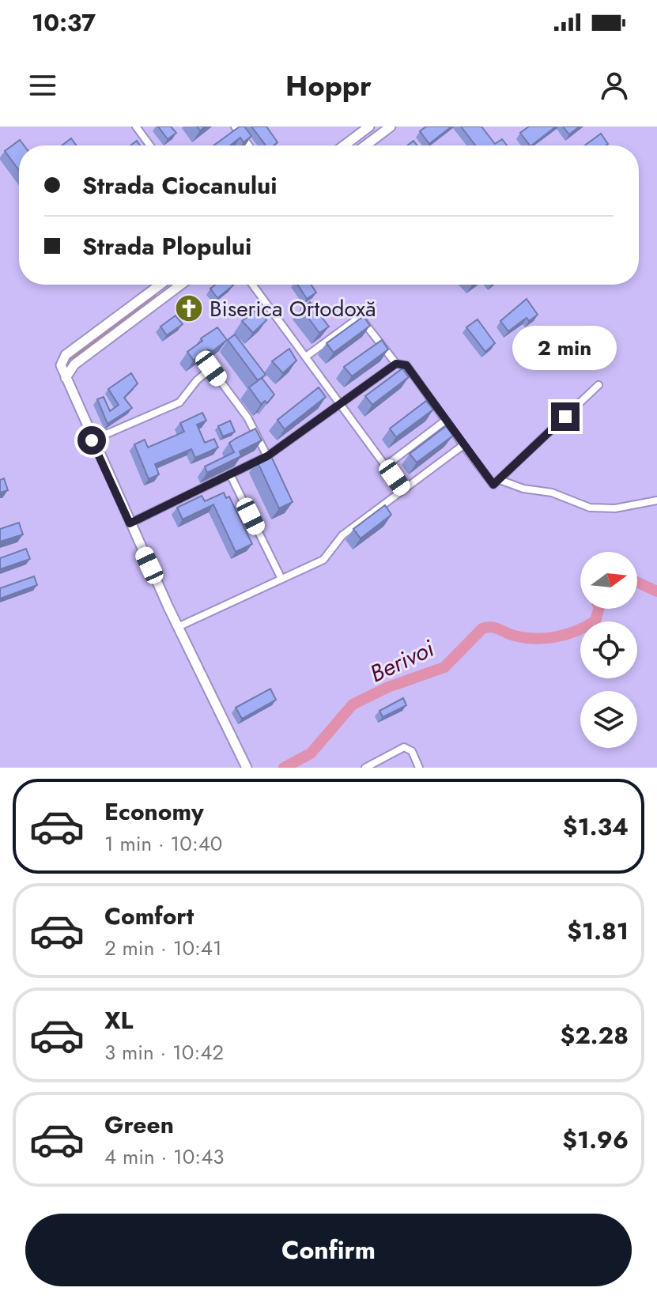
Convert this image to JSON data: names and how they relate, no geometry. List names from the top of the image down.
{
  "water": ["Berivoi"],
  "places": {
    "church": ["Biserica Ortodoxă"]
  },
  "north": "right",
  "page": {
    "status": "10:37",
    "header": "Hoppr",
    "banner": ["Strada Ciocanului", "Strada Plopului"],
    "bubble": "2 min",
    "list": [
      {
        "name": "Economy",
        "note": "1 min · 10:40",
        "value": "$1.34"
      },
      {
        "name": "Comfort",
        "note": "2 min · 10:41",
        "value": "$1.81"
      },
      {
        "name": "XL",
        "note": "3 min · 10:42",
        "value": "$2.28"
      },
      {
        "name": "Green",
        "note": "4 min · 10:43",
        "value": "$1.96"
      }
    ],
    "buttons": "Confirm"
  }
}
